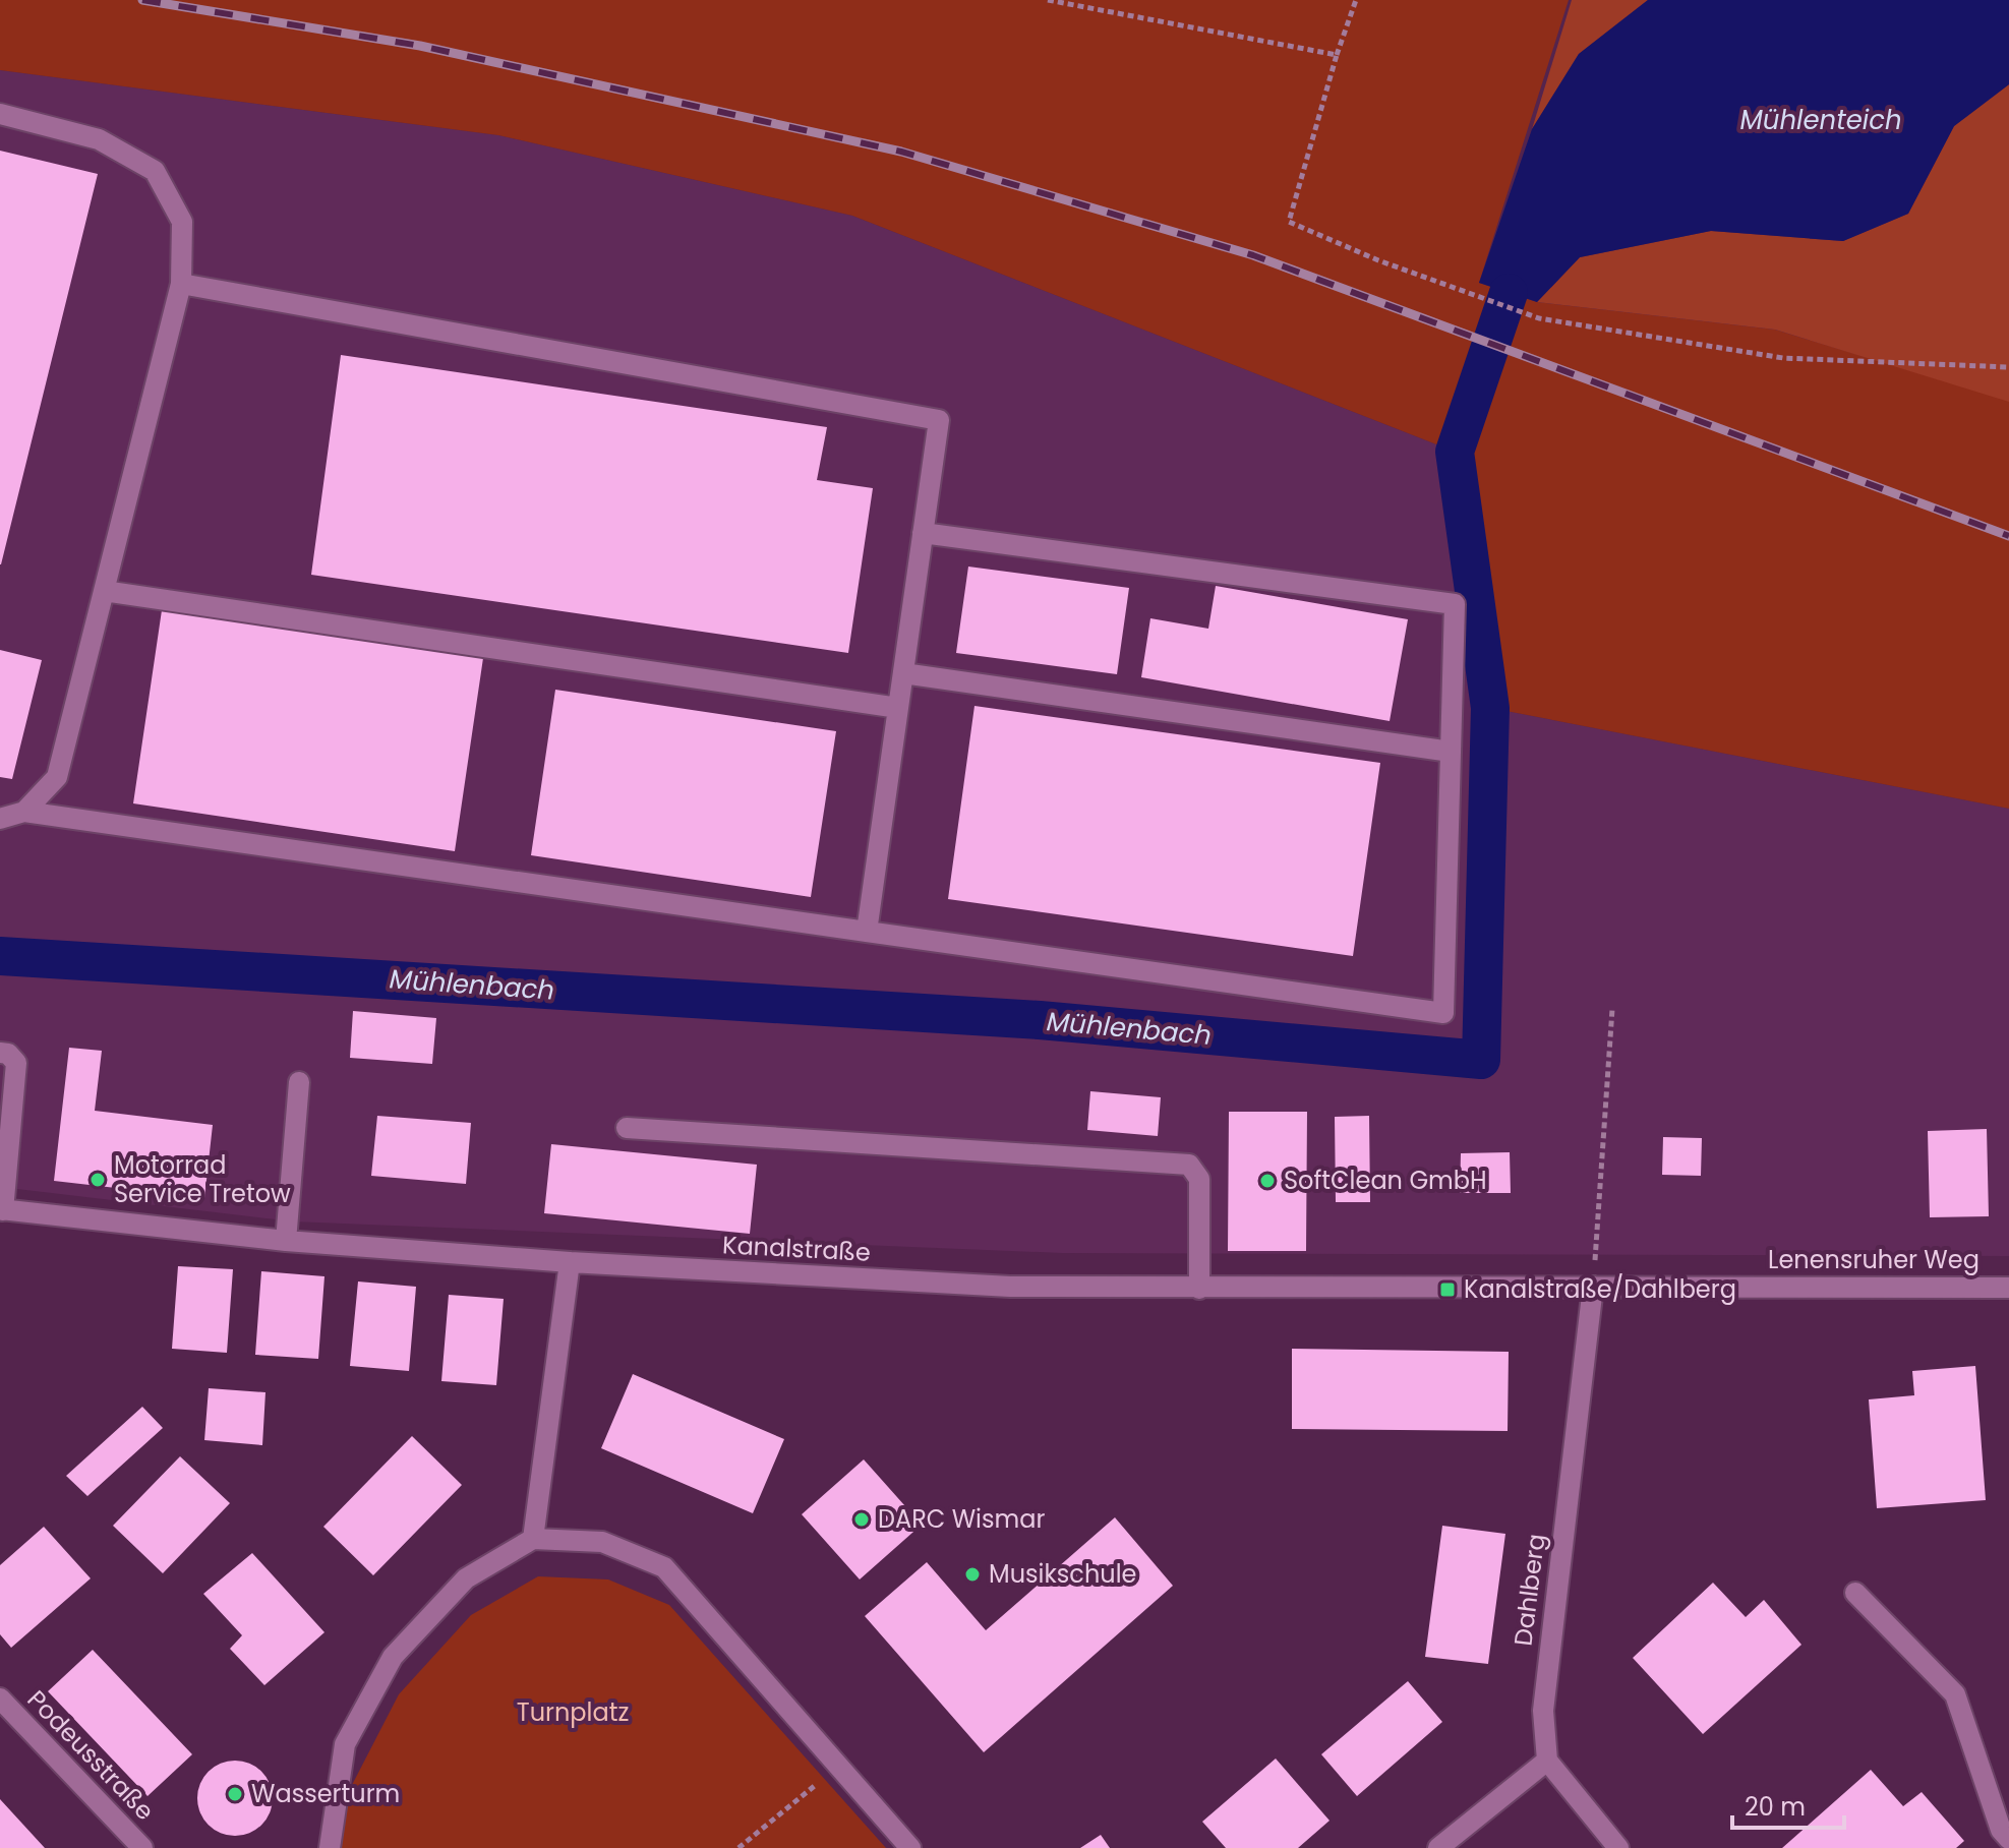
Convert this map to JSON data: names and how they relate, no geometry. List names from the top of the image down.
{
  "streets": {
    "street": [
      "Kanalstraße",
      "Lenensruher Weg",
      "Dahlberg",
      "Podeusstraße"
    ]
  },
  "crossings": [
    ["Kanalstraße", "Lenensruher Weg"],
    ["Kanalstraße", "Dahlberg"],
    ["Lenensruher Weg", "Dahlberg"]
  ],
  "water": ["Mühlenteich", "Mühlenbach"],
  "parks": ["Turnplatz"],
  "places": {
    "other": [
      "Motorrad Service Tretow",
      "SoftClean GmbH",
      "DARC Wismar",
      "Musikschule",
      "Wasserturm"
    ],
    "transit": ["Kanalstraße/Dahlberg"]
  },
  "scale_bar": "20 m"
}
